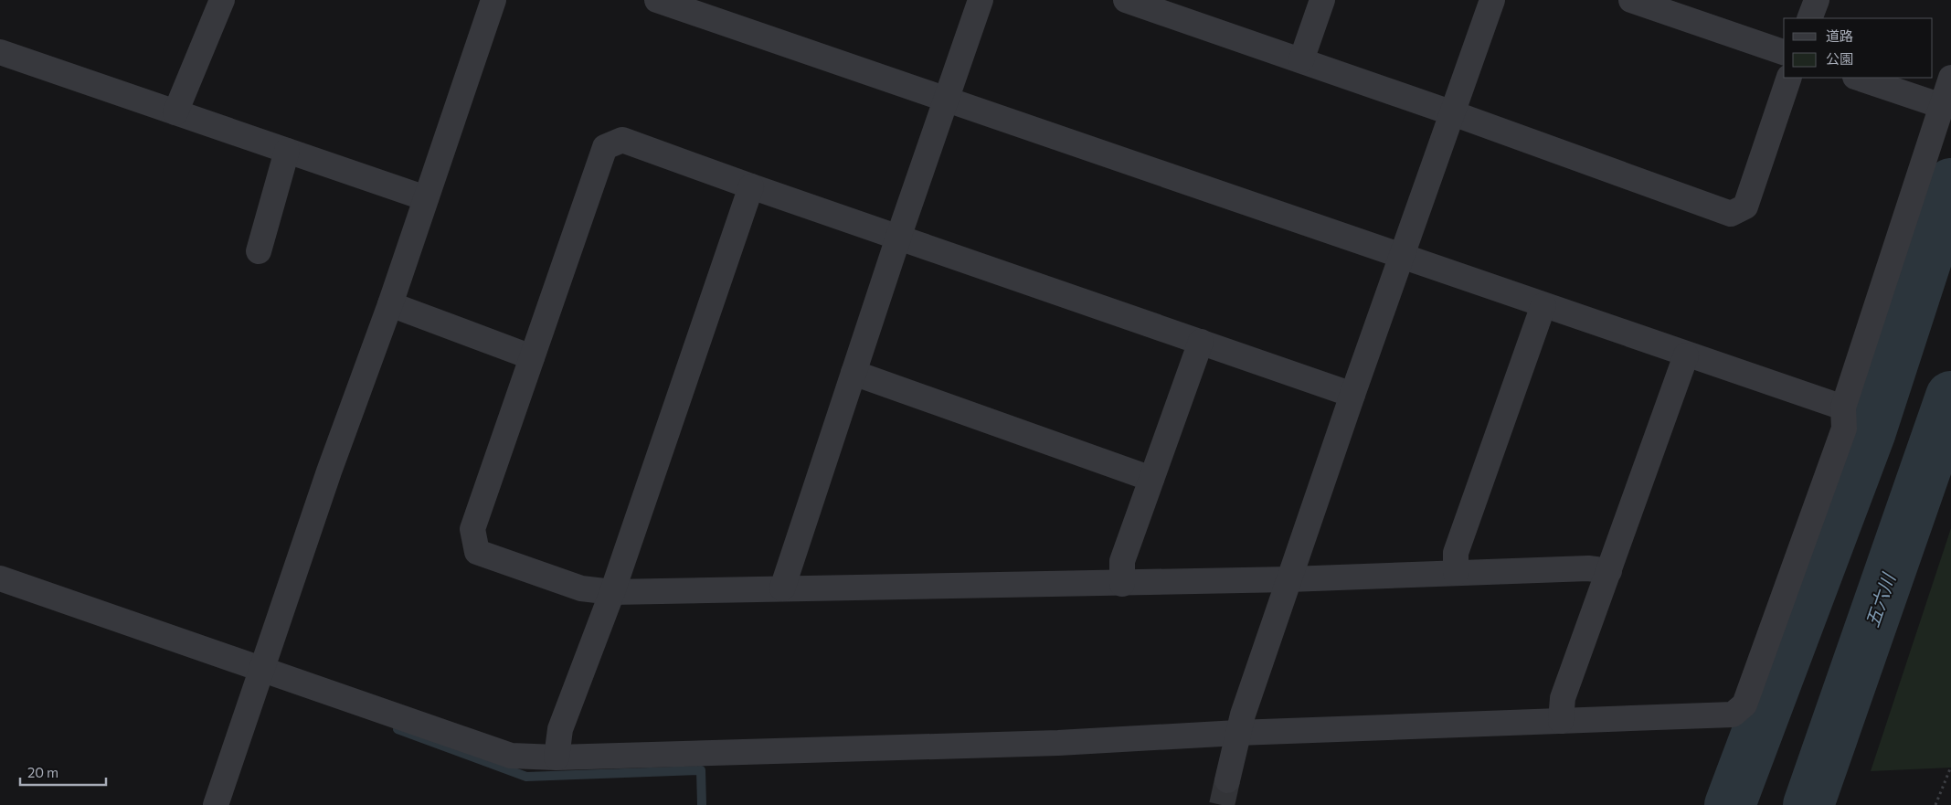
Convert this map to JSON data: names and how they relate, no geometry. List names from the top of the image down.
{
  "water": ["五六川"],
  "legend": ["道路", "公園"],
  "scale_bar": "20 m"
}
